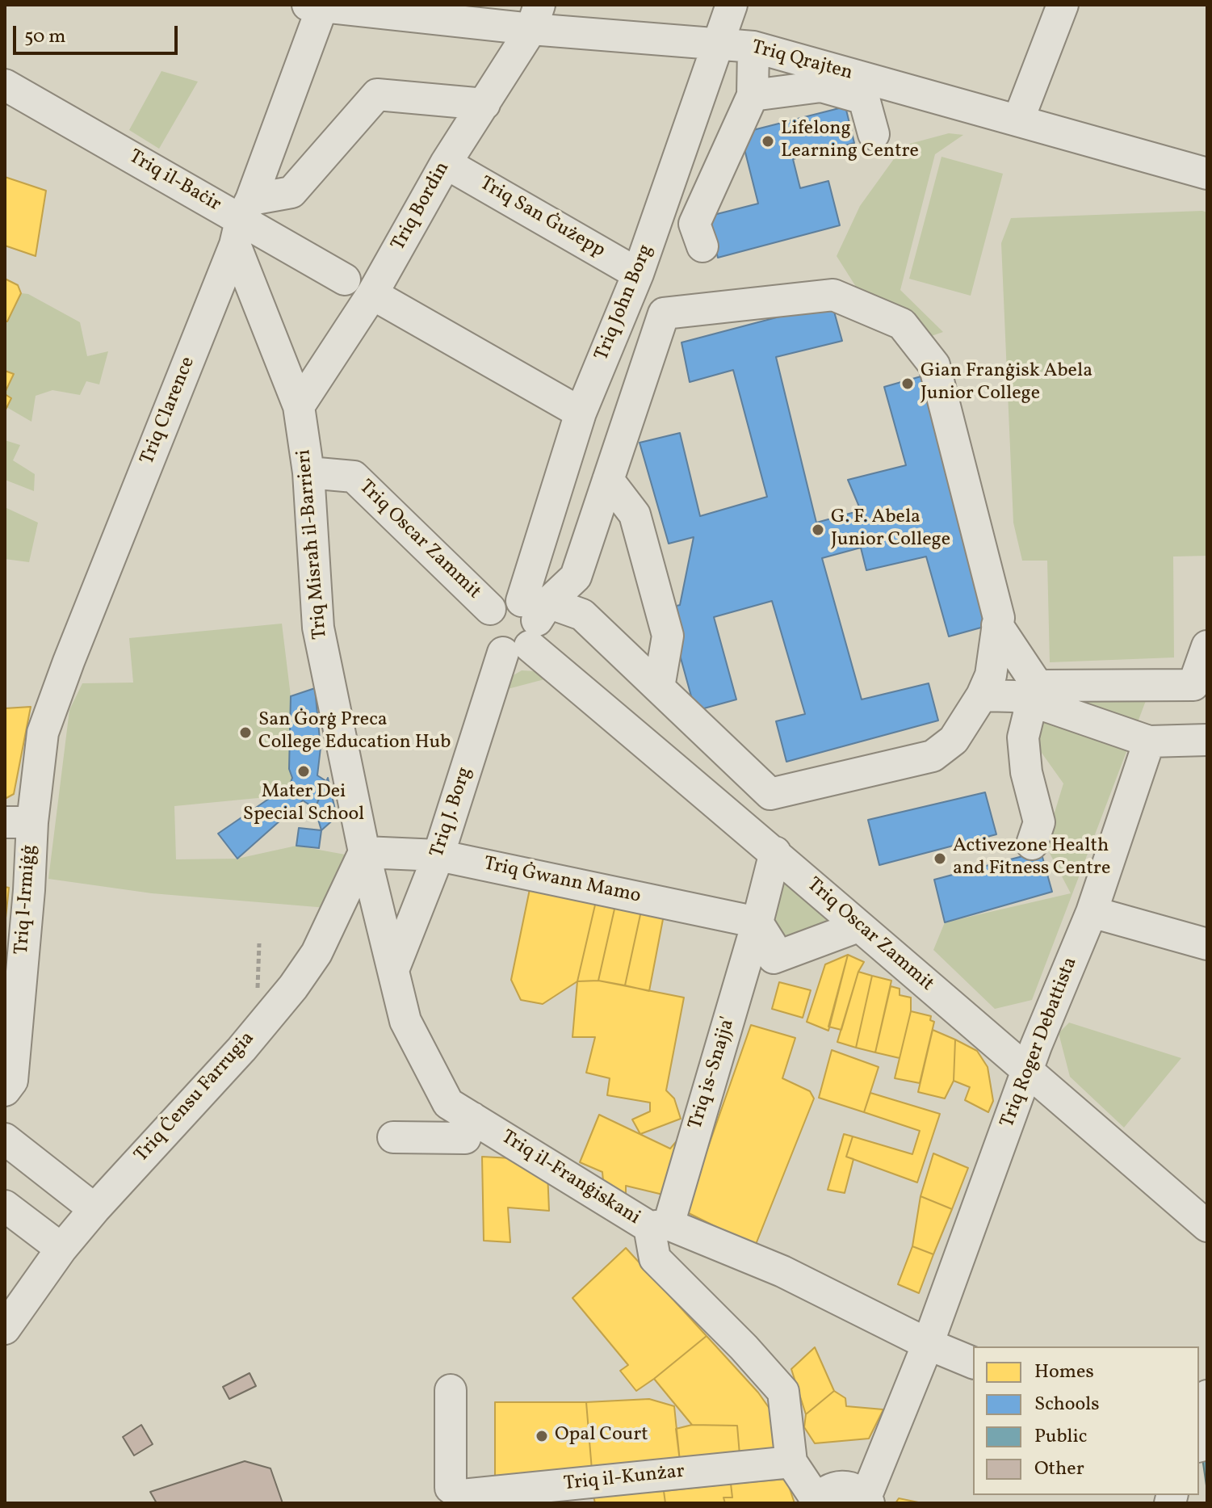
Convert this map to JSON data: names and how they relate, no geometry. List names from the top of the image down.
{
  "streets": {
    "street": [
      "Triq Qrajten",
      "Triq il-Baċir",
      "Triq Bordin",
      "Triq San Ġużepp",
      "Triq John Borg",
      "Triq Clarence",
      "Triq Oscar Zammit",
      "Triq Misraħ il-Barrieri",
      "Triq J. Borg",
      "Triq Ġwann Mamo",
      "Triq l-Irmiġġ",
      "Triq Roger Debattista",
      "Triq is-Snajja'",
      "Triq Ċensu Farrugia",
      "Triq il-Franġiskani",
      "Triq il-Kunżar"
    ]
  },
  "crossings": [
    ["Triq Qrajten", "Triq Bordin"],
    ["Triq Qrajten", "Triq John Borg"],
    ["Triq Qrajten", "Triq Clarence"],
    ["Triq il-Baċir", "Triq Clarence"],
    ["Triq il-Baċir", "Triq Misraħ il-Barrieri"],
    ["Triq Bordin", "Triq San Ġużepp"],
    ["Triq Bordin", "Triq Misraħ il-Barrieri"],
    ["Triq San Ġużepp", "Triq John Borg"],
    ["Triq John Borg", "Triq Oscar Zammit"],
    ["Triq John Borg", "Triq J. Borg"],
    ["Triq Clarence", "Triq Misraħ il-Barrieri"],
    ["Triq Clarence", "Triq l-Irmiġġ"],
    ["Triq Oscar Zammit", "Triq Misraħ il-Barrieri"],
    ["Triq Oscar Zammit", "Triq J. Borg"],
    ["Triq Oscar Zammit", "Triq Roger Debattista"],
    ["Triq Oscar Zammit", "Triq is-Snajja'"],
    ["Triq Misraħ il-Barrieri", "Triq Ġwann Mamo"],
    ["Triq Misraħ il-Barrieri", "Triq Ċensu Farrugia"],
    ["Triq Misraħ il-Barrieri", "Triq il-Franġiskani"],
    ["Triq J. Borg", "Triq Ġwann Mamo"],
    ["Triq J. Borg", "Triq il-Franġiskani"],
    ["Triq Ġwann Mamo", "Triq is-Snajja'"],
    ["Triq Ġwann Mamo", "Triq Ċensu Farrugia"],
    ["Triq Ġwann Mamo", "Triq il-Franġiskani"],
    ["Triq Roger Debattista", "Triq il-Franġiskani"],
    ["Triq is-Snajja'", "Triq il-Franġiskani"],
    ["Triq Ċensu Farrugia", "Triq il-Franġiskani"]
  ],
  "places": [
    "Lifelong Learning Centre",
    "Gian Franġisk Abela Junior College",
    "G. F. Abela Junior College",
    "San Ġorġ Preca College Education Hub",
    "Mater Dei Special School",
    "Activezone Health and Fitness Centre",
    "Opal Court"
  ],
  "legend": [
    "Homes",
    "Schools",
    "Public",
    "Other"
  ],
  "scale_bar": "50 m"
}
